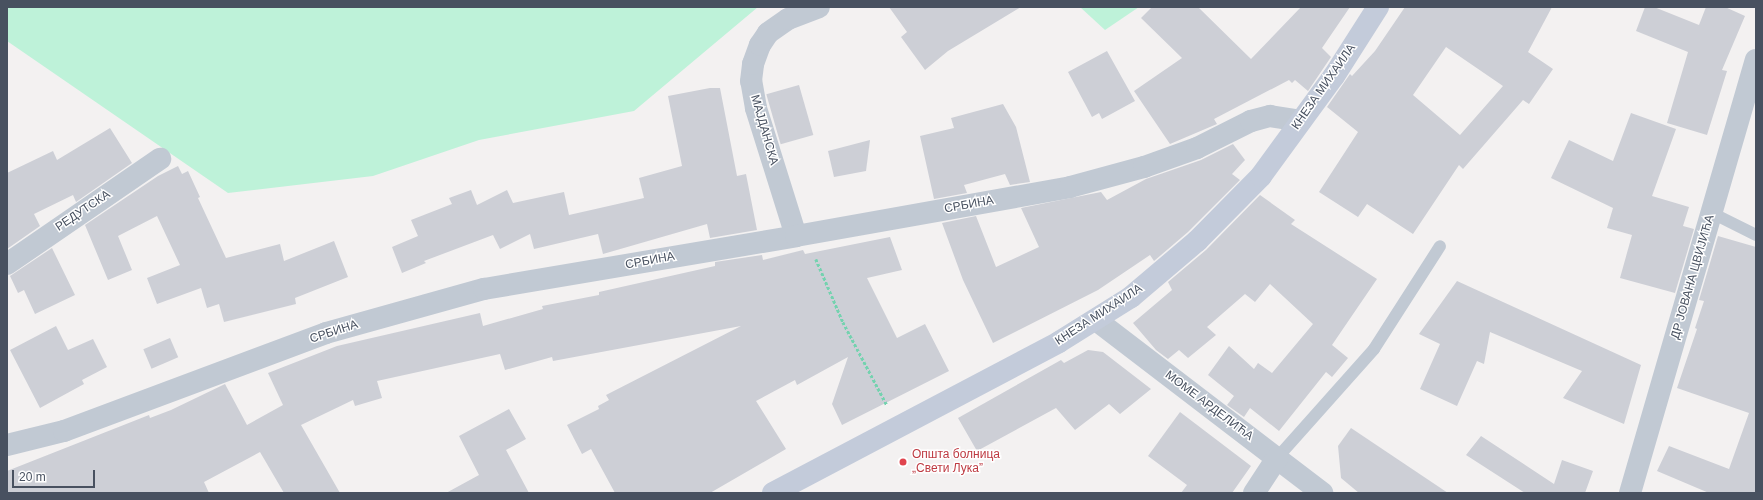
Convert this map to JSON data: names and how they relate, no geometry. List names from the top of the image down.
{
  "streets": {
    "main road": ["КНЕЗА МИХАИЛА"],
    "street": [
      "МАЈДАНСКА",
      "СРБИНА",
      "РЕДУТСКА",
      "ДР ЈОВАНА ЦВИЈИЋА",
      "МОМЕ АРДЕЛИЋА"
    ]
  },
  "crossings": [
    ["КНЕЗА МИХАИЛА", "СРБИНА"],
    ["КНЕЗА МИХАИЛА", "МОМЕ АРДЕЛИЋА"],
    ["МАЈДАНСКА", "СРБИНА"]
  ],
  "places": ["Општа болница „Свети Лука”"],
  "scale_bar": "20 m"
}
